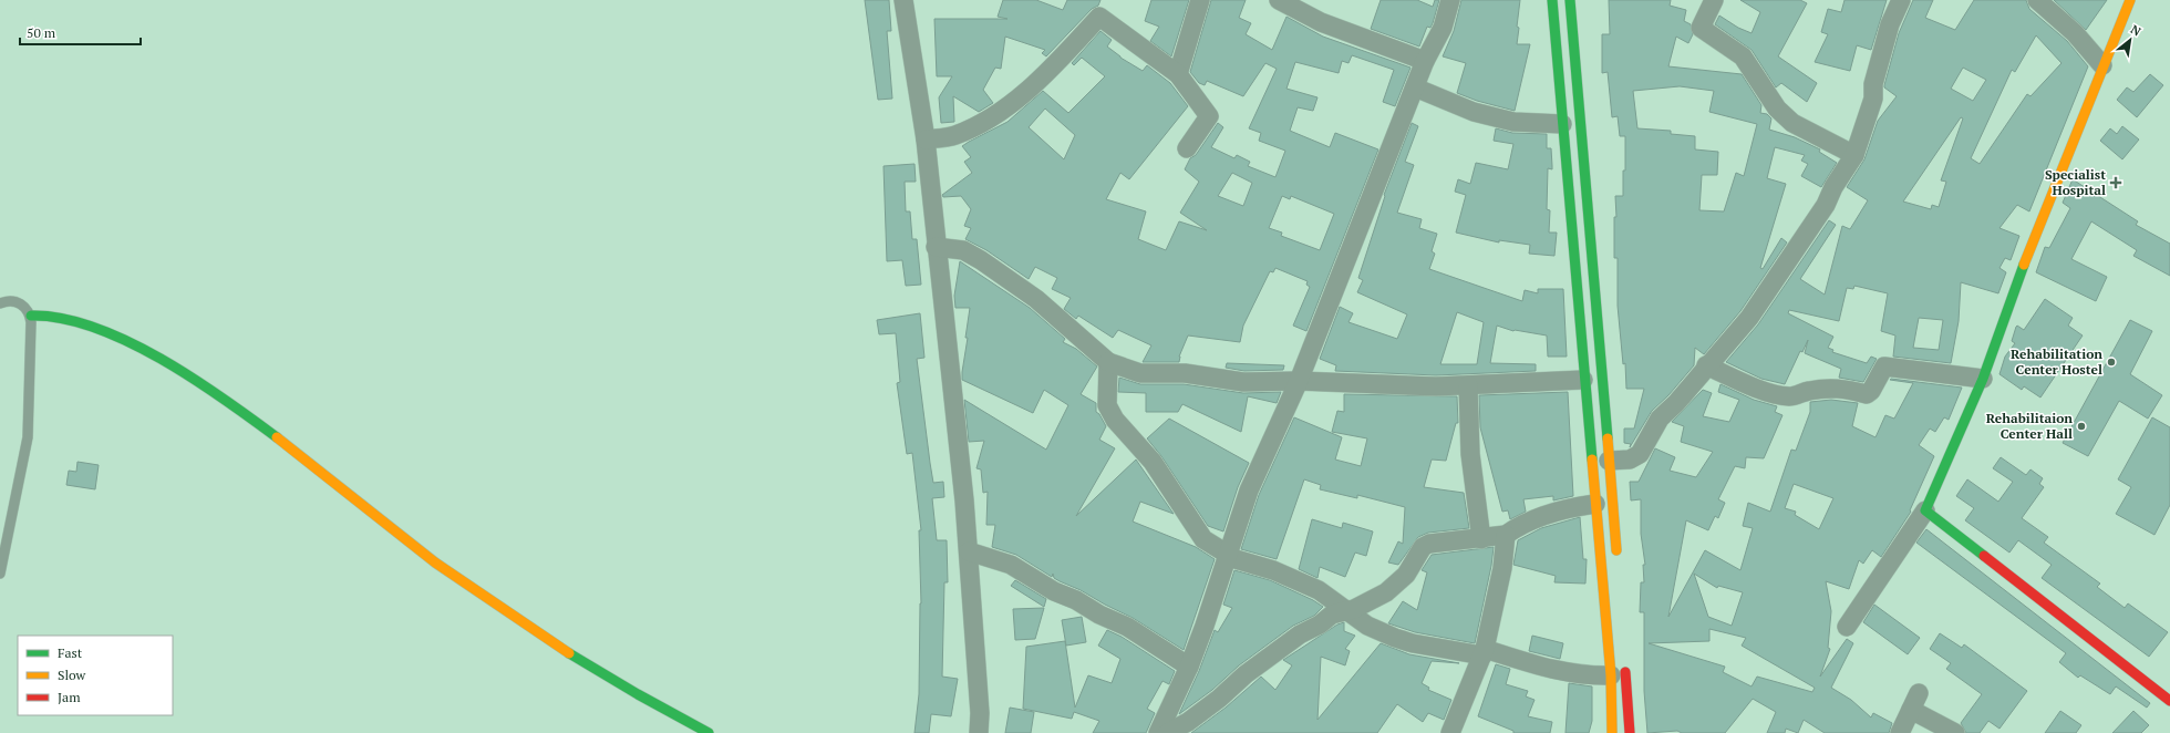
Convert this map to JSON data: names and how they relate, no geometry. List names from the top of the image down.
{
  "places": {
    "health": ["Specialist Hospital"],
    "other": ["Rehabilitation Center Hostel", "Rehabilitaion Center Hall"]
  },
  "legend": ["Fast", "Slow", "Jam"],
  "scale_bar": "50 m",
  "north": "top right"
}
